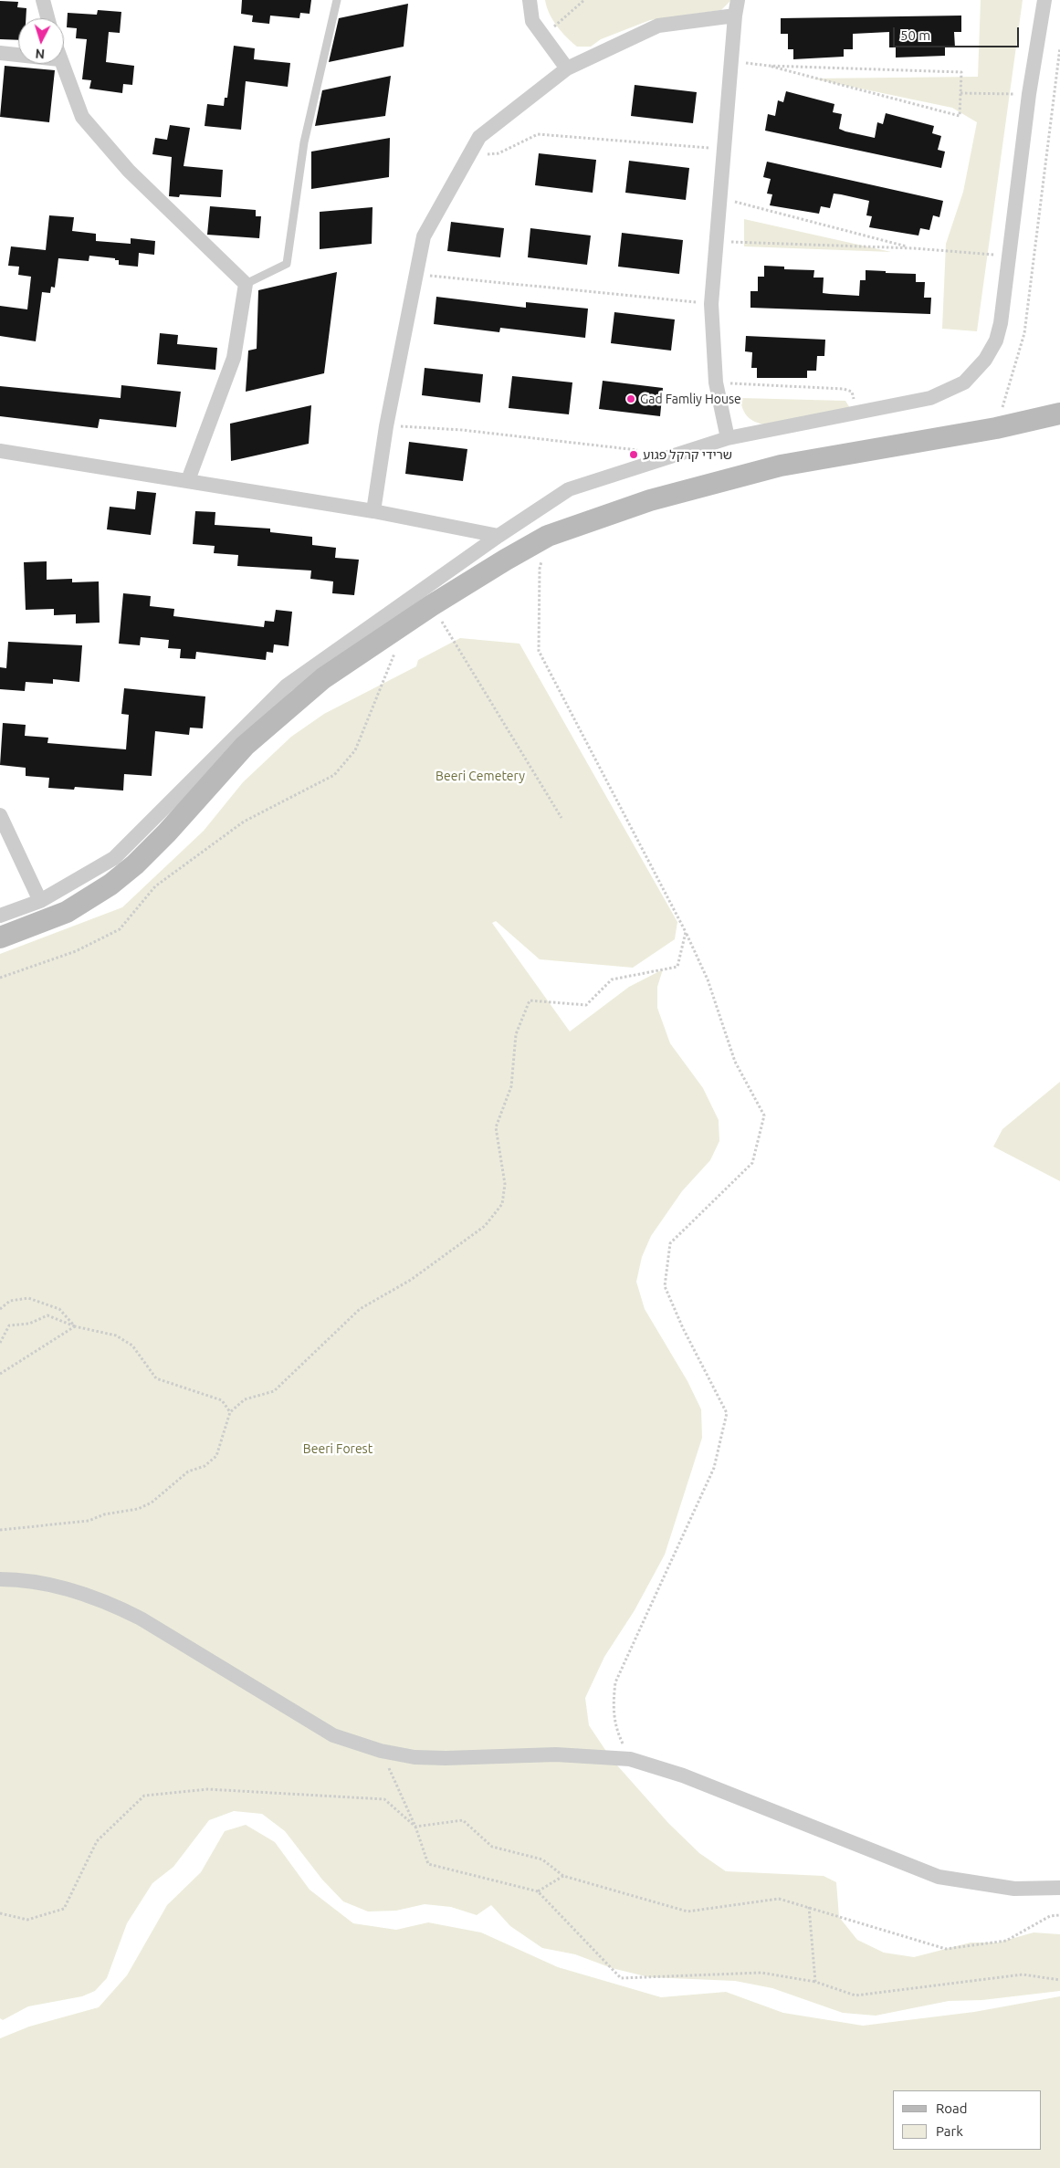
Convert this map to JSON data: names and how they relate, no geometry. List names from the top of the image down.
{
  "parks": ["Beeri Cemetery", "Beeri Forest"],
  "places": ["Gad Famliy House", "שרידי קרקל פגוע"],
  "legend": ["Road", "Park"],
  "scale_bar": "50 m",
  "north": "bottom"
}
